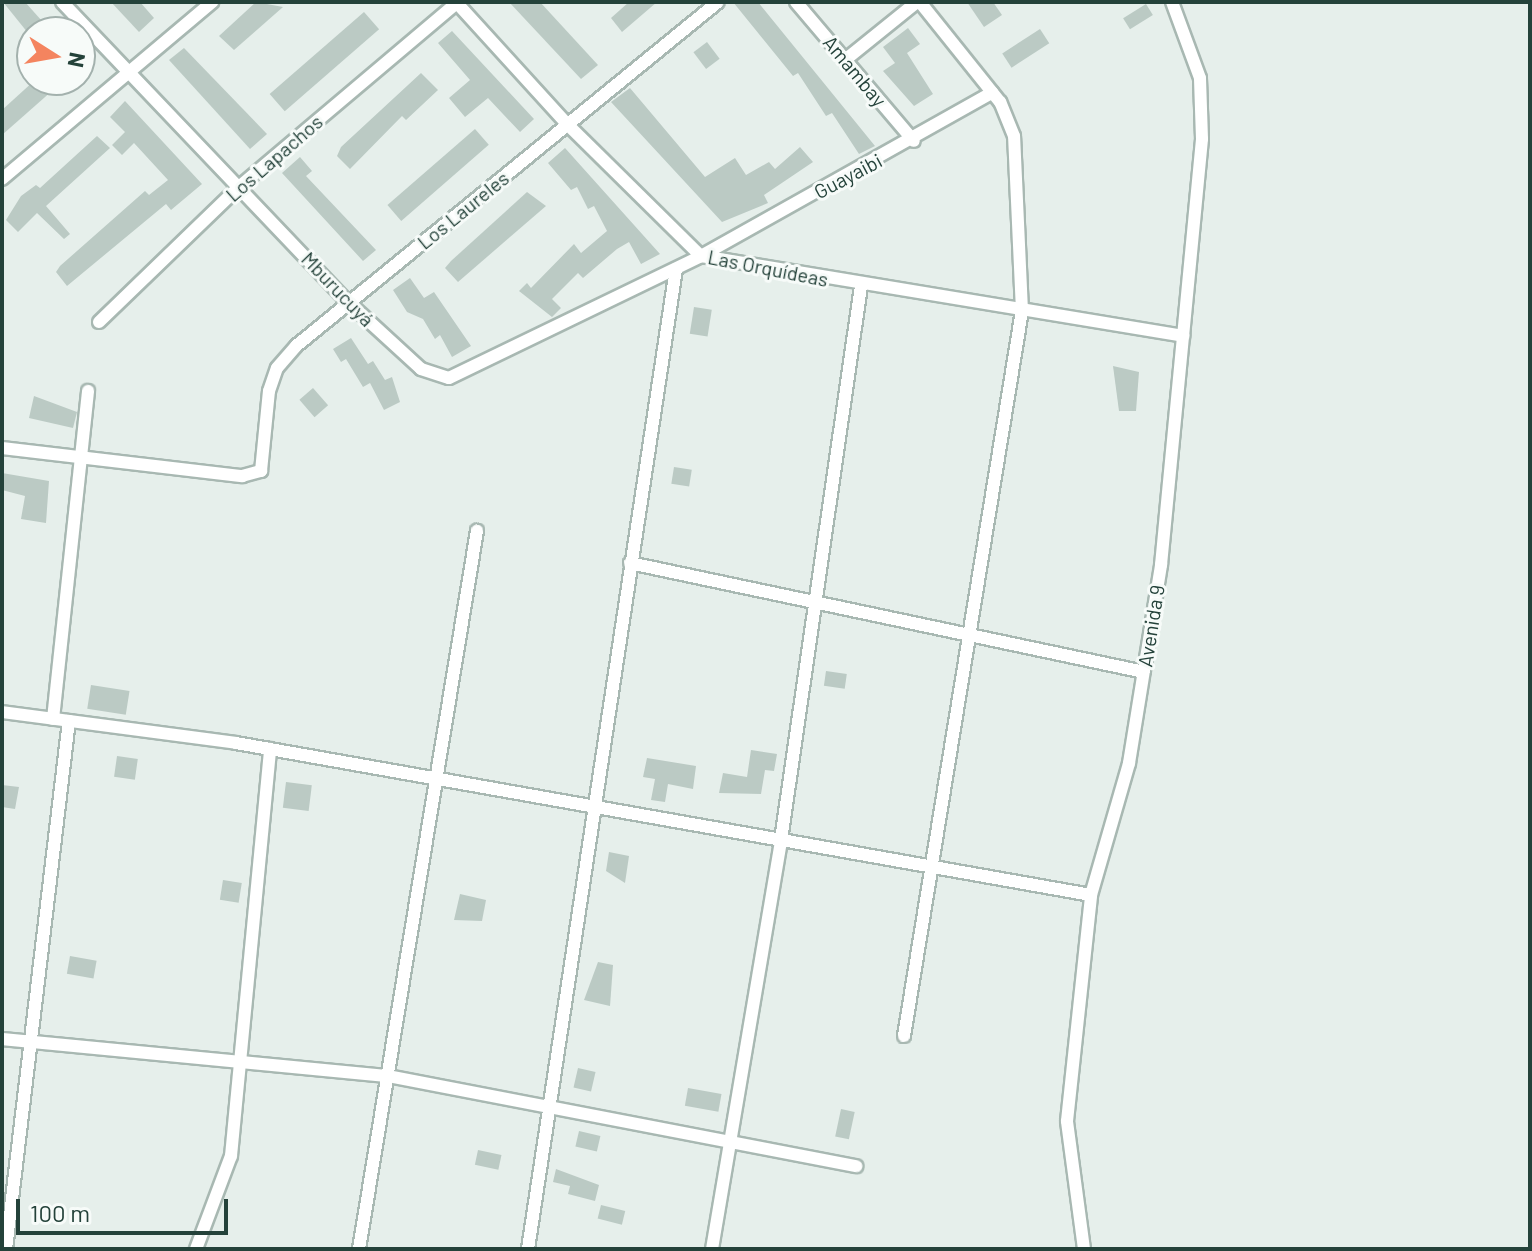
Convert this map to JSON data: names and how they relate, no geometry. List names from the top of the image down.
{
  "streets": {
    "street": [
      "Amambay",
      "Los Lapachos",
      "Guayaibi",
      "Los Laureles",
      "Las Orquídeas",
      "Mburucuyá",
      "Avenida 9"
    ]
  },
  "crossings": [
    ["Amambay", "Guayaibi"],
    ["Los Lapachos", "Las Orquídeas"],
    ["Los Lapachos", "Mburucuyá"],
    ["Guayaibi", "Las Orquídeas"],
    ["Guayaibi", "Mburucuyá"],
    ["Los Laureles", "Las Orquídeas"],
    ["Los Laureles", "Mburucuyá"],
    ["Las Orquídeas", "Avenida 9"]
  ],
  "scale_bar": "100 m",
  "north": "right"
}
